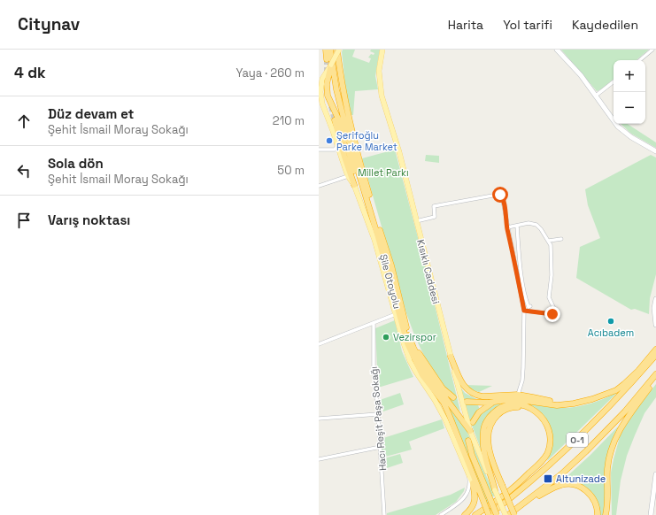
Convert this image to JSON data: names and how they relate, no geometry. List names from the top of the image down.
{
  "streets": {
    "highway": ["Şile Otoyolu", "O-1"],
    "main road": ["Kısıklı Caddesi"],
    "street": ["Hacı Reşit Paşa Sokağı"]
  },
  "crossings": [
    ["Kısıklı Caddesi", "Şile Otoyolu"],
    ["Şile Otoyolu", "O-1"]
  ],
  "parks": ["Millet Parkı"],
  "places": {
    "other": ["Şerifoğlu Parke Market", "Acıbadem", "Vezirspor"],
    "transit": ["Altunizade"]
  },
  "page": {
    "header": "Citynav",
    "nav": ["Harita", "Yol tarifi", "Kaydedilen"],
    "heading": ["4 dk", "Yaya · 260 m"],
    "map_buttons": ["+", "−"],
    "list": [
      ["Düz devam et", "Şehit İsmail Moray Sokağı", "210 m"],
      ["Sola dön", "Şehit İsmail Moray Sokağı", "50 m"],
      "Varış noktası"
    ]
  }
}
